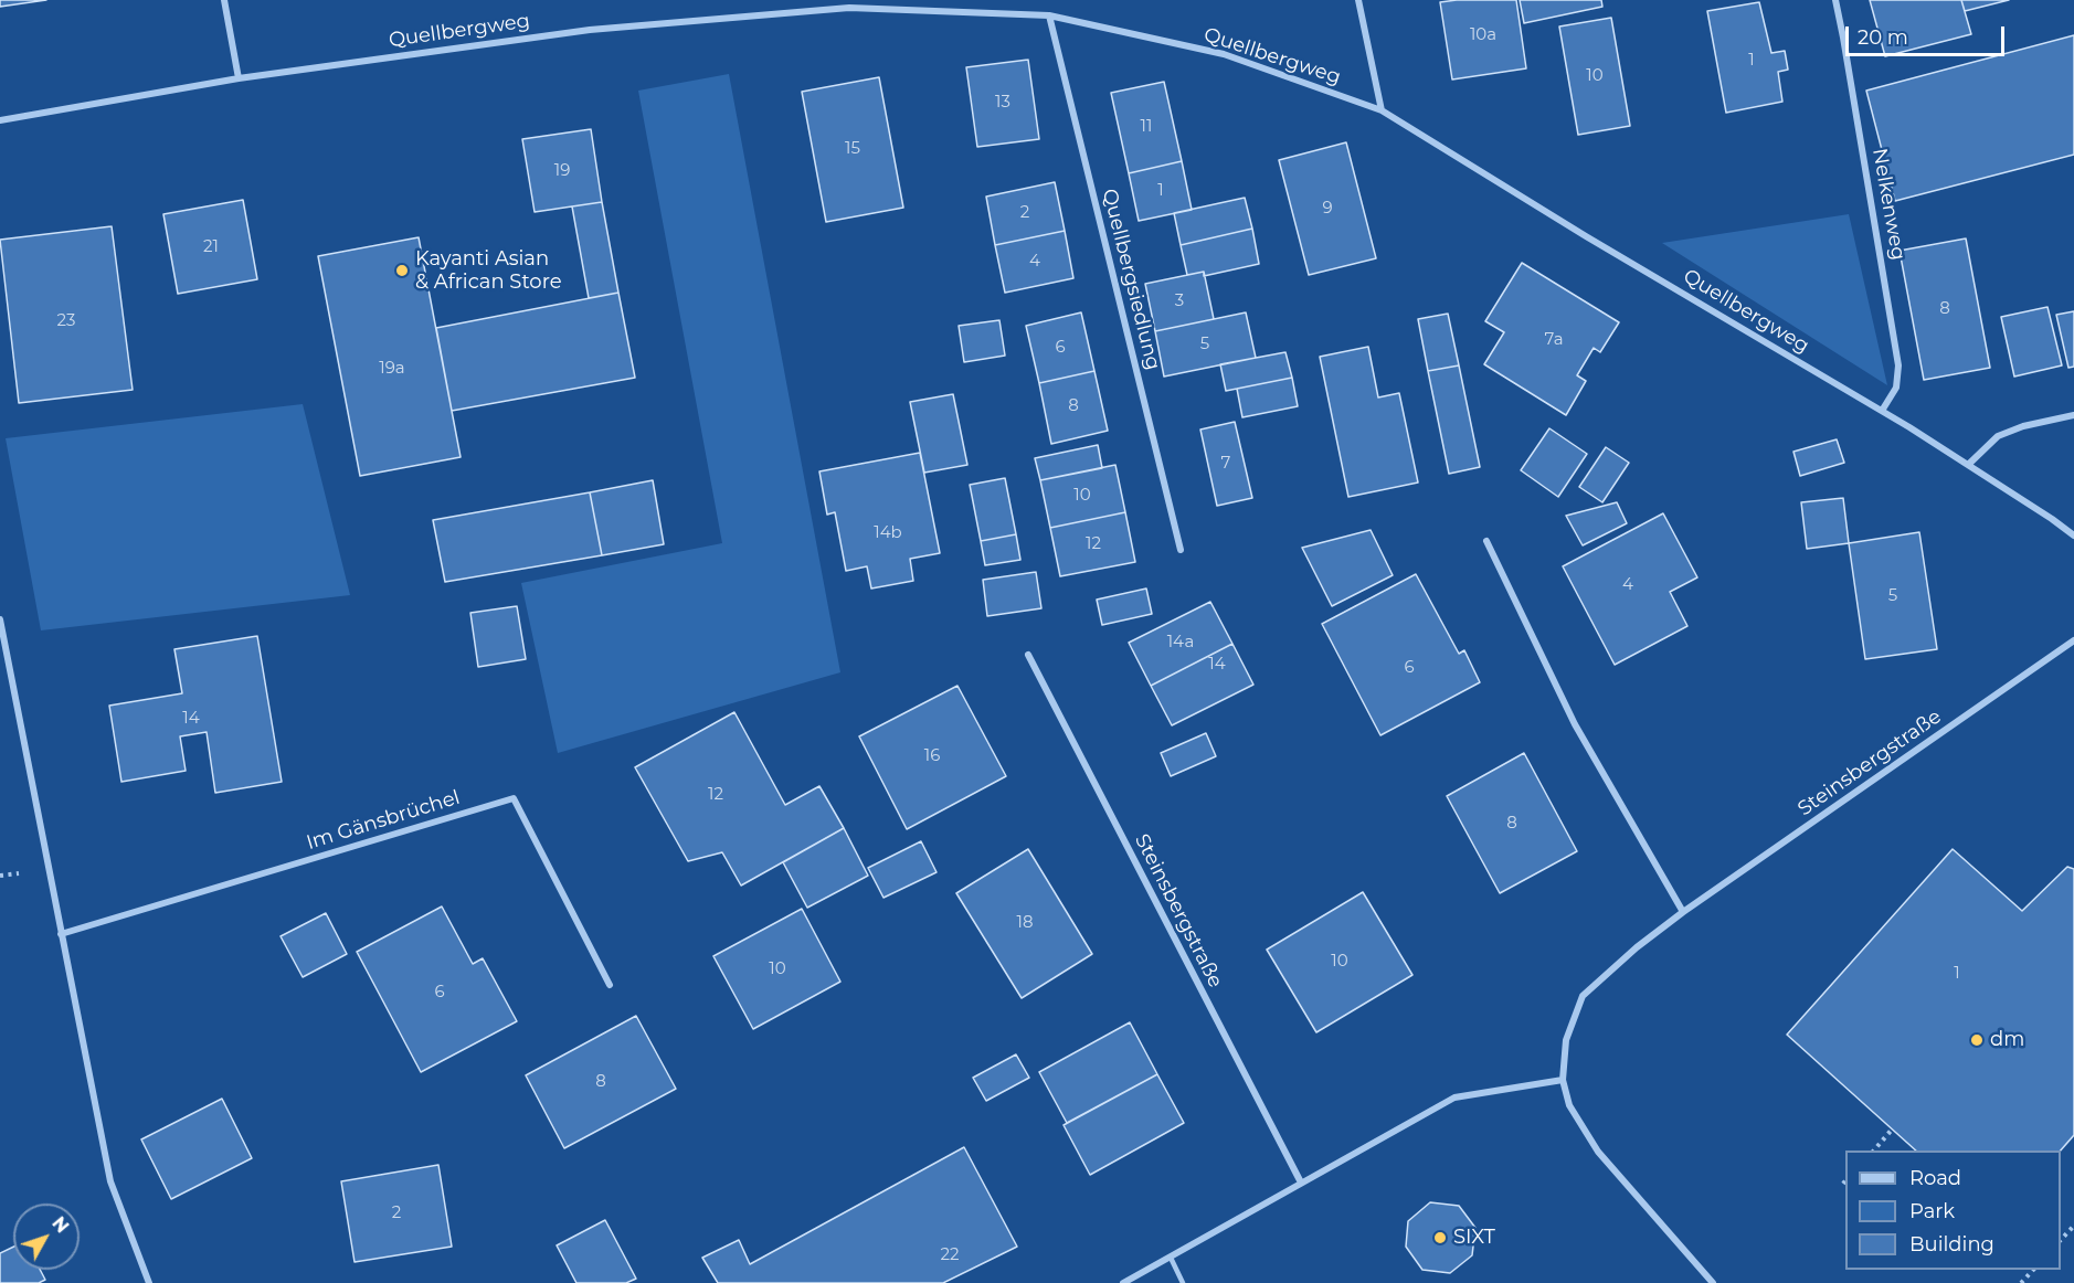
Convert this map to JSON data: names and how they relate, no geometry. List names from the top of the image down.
{
  "streets": {
    "street": [
      "Quellbergweg",
      "Nelkenweg",
      "Quellbergsiedlung",
      "Steinsbergstraße",
      "Im Gänsbrüchel"
    ]
  },
  "crossings": [
    ["Quellbergweg", "Nelkenweg"],
    ["Quellbergweg", "Quellbergsiedlung"]
  ],
  "places": ["Kayanti Asian & African Store", "dm", "SIXT"],
  "house_numbers": [
    "10a",
    "1",
    "10",
    "13",
    "11",
    "15",
    "19",
    "1",
    "9",
    "2",
    "21",
    "4",
    "3",
    "8",
    "23",
    "7a",
    "5",
    "6",
    "19a",
    "8",
    "7",
    "10",
    "14b",
    "12",
    "4",
    "5",
    "14a",
    "14",
    "6",
    "14",
    "16",
    "12",
    "8",
    "18",
    "10",
    "10",
    "1",
    "6",
    "8",
    "2",
    "22"
  ],
  "legend": ["Road", "Park", "Building"],
  "scale_bar": "20 m",
  "north": "top right"
}
